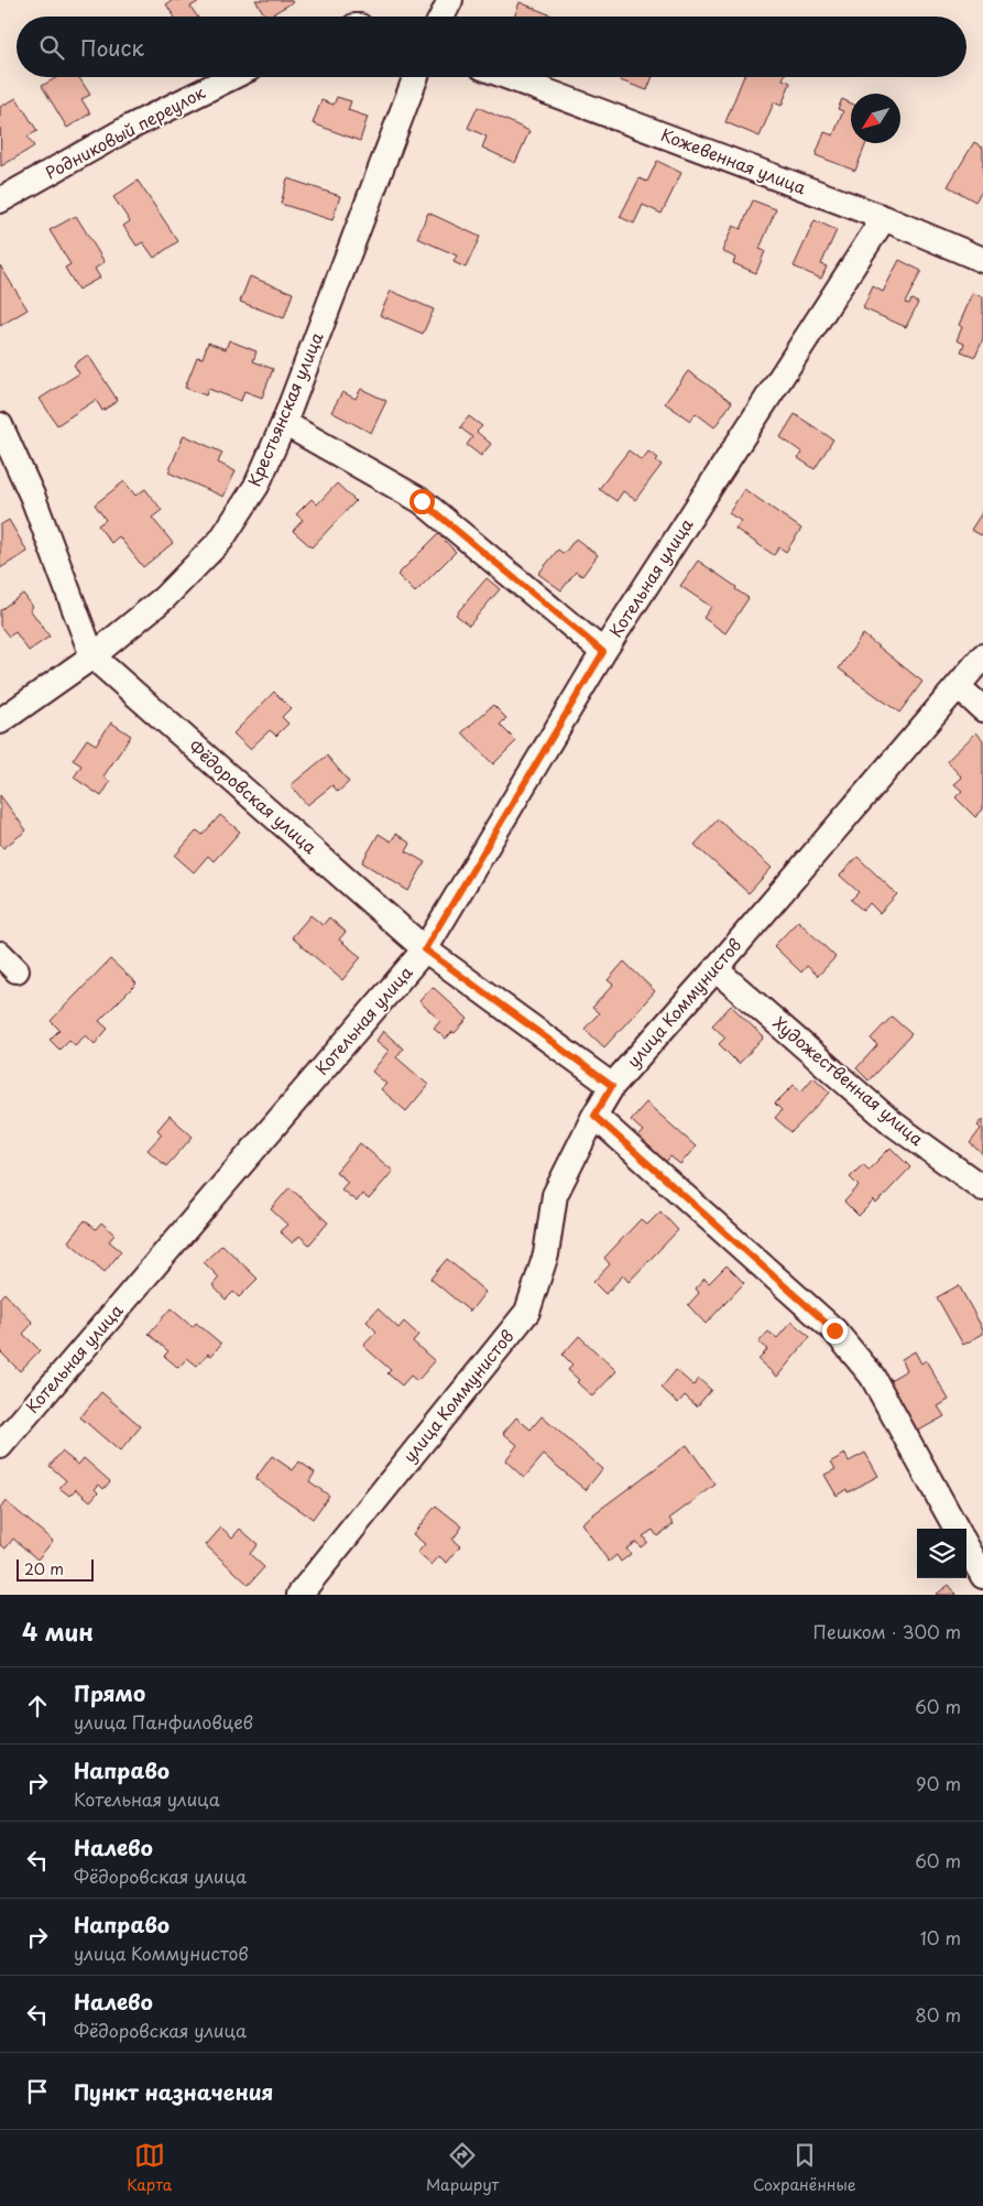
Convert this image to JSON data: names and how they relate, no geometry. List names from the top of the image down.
{
  "streets": {
    "street": [
      "Родниковый переулок",
      "Кожевенная улица",
      "Крестьянская улица",
      "Котельная улица",
      "Фёдоровская улица",
      "улица Коммунистов",
      "Художественная улица"
    ]
  },
  "crossings": [
    ["Кожевенная улица", "Котельная улица"],
    ["Крестьянская улица", "Фёдоровская улица"],
    ["Котельная улица", "Фёдоровская улица"],
    ["Фёдоровская улица", "улица Коммунистов"],
    ["улица Коммунистов", "Художественная улица"]
  ],
  "scale_bar": "20 m",
  "north": "bottom left",
  "page": {
    "search": "Поиск",
    "scale": "20 m",
    "heading": ["4 мин", "Пешком · 300 m"],
    "list": [
      ["Прямо", "улица Панфиловцев", "60 m"],
      ["Направо", "Котельная улица", "90 m"],
      ["Налево", "Фёдоровская улица", "60 m"],
      ["Направо", "улица Коммунистов", "10 m"],
      ["Налево", "Фёдоровская улица", "80 m"],
      "Пункт назначения"
    ],
    "nav": ["Карта", "Маршрут", "Сохранённые"]
  }
}
